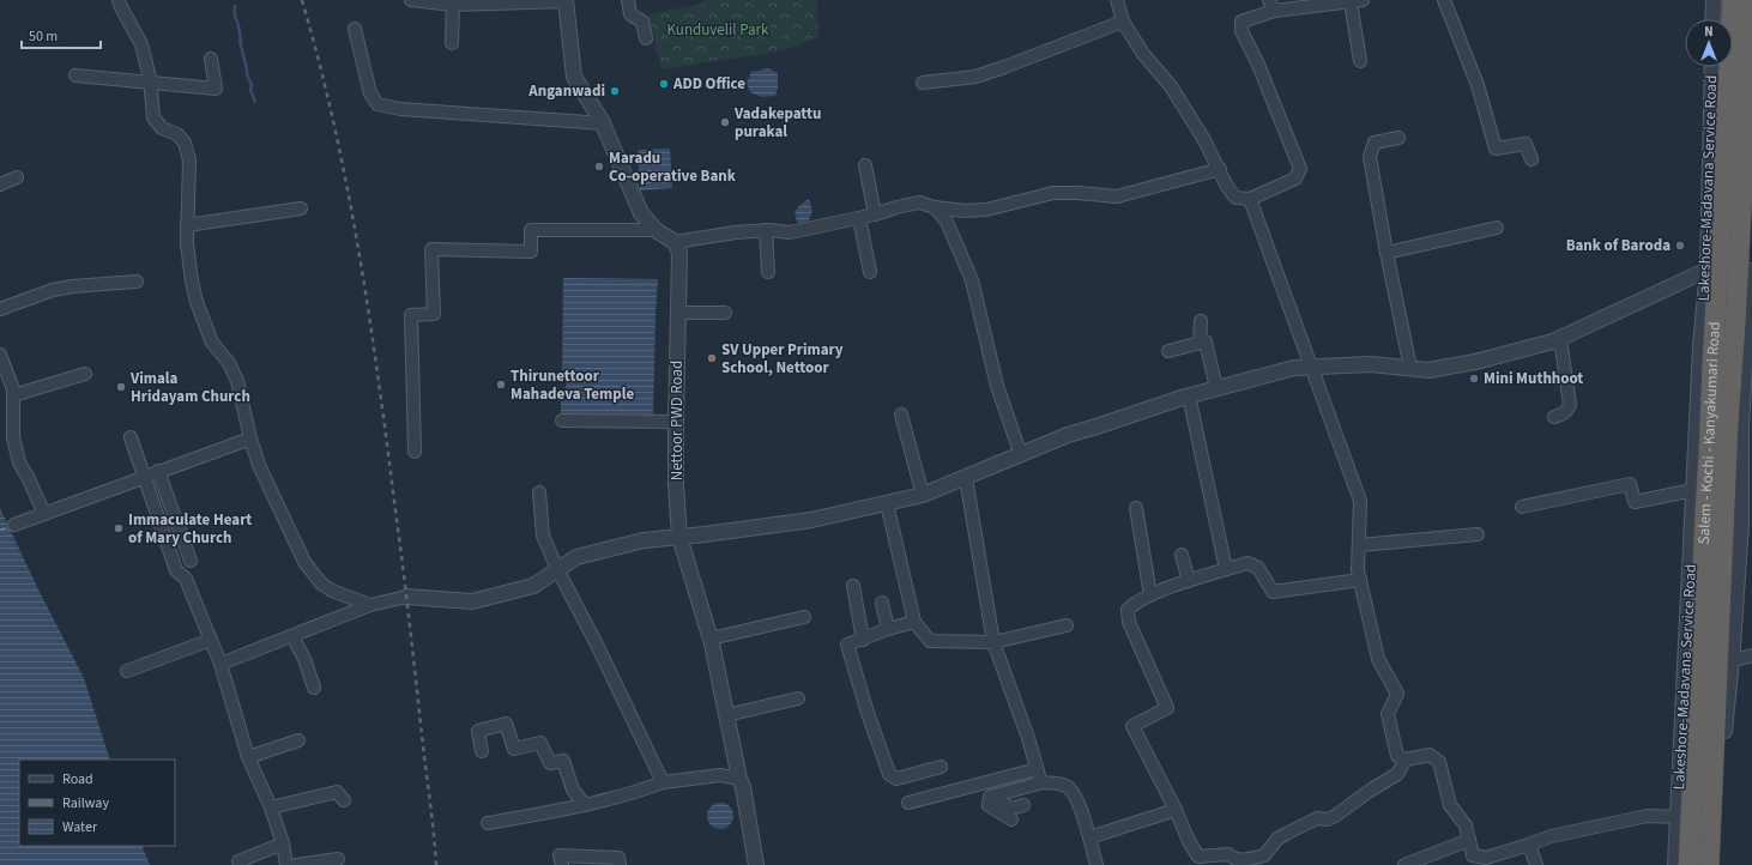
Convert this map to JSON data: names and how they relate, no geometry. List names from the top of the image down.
{
  "streets": {
    "highway": ["Salem - Kochi - Kanyakumari Road"],
    "street": ["Lakeshore-Madavana Service Road", "Nettoor PWD Road"]
  },
  "crossings": [
    ["Lakeshore-Madavana Service Road", "Salem - Kochi - Kanyakumari Road"]
  ],
  "parks": ["Kunduvelil Park"],
  "places": [
    "ADD Office",
    "Anganwadi",
    "Vadakepattu purakal",
    "Maradu Co-operative Bank",
    "Bank of Baroda",
    "SV Upper Primary School, Nettoor",
    "Mini Muthhoot",
    "Thirunettoor Mahadeva Temple",
    "Vimala Hridayam Church",
    "Immaculate Heart of Mary Church"
  ],
  "legend": ["Road", "Railway", "Water"],
  "scale_bar": "50 m",
  "north": "top"
}
